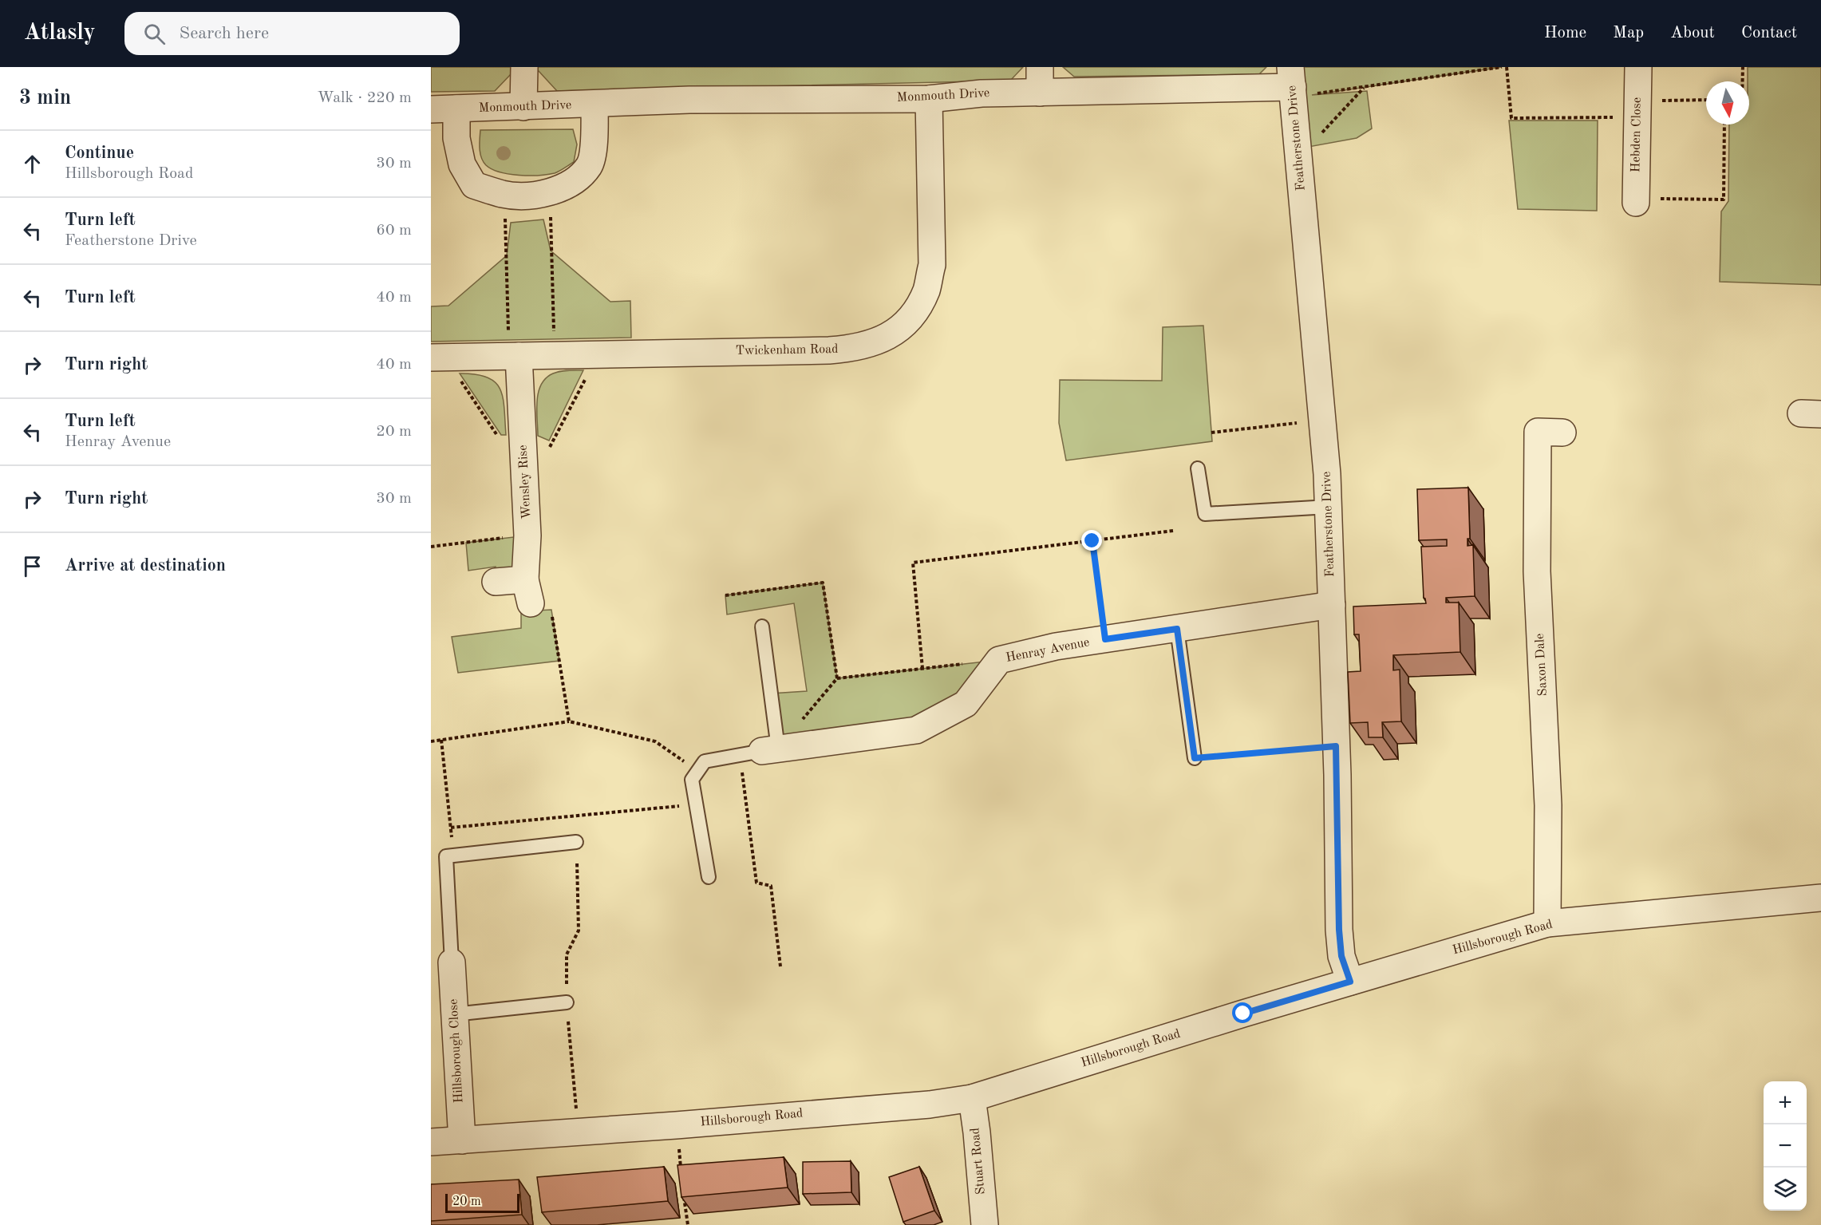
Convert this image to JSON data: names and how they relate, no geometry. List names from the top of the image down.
{
  "streets": {
    "street": [
      "Monmouth Drive",
      "Hebden Close",
      "Featherstone Drive",
      "Twickenham Road",
      "Wensley Rise",
      "Henray Avenue",
      "Saxon Dale",
      "Hillsborough Road",
      "Hillsborough Close",
      "Stuart Road"
    ]
  },
  "crossings": [
    ["Monmouth Drive", "Featherstone Drive"],
    ["Monmouth Drive", "Twickenham Road"],
    ["Featherstone Drive", "Henray Avenue"],
    ["Featherstone Drive", "Hillsborough Road"],
    ["Twickenham Road", "Wensley Rise"],
    ["Saxon Dale", "Hillsborough Road"],
    ["Hillsborough Road", "Hillsborough Close"],
    ["Hillsborough Road", "Stuart Road"]
  ],
  "scale_bar": "20 m",
  "north": "bottom",
  "page": {
    "header": "Atlasly",
    "search": "Search here",
    "nav": [
      "Home",
      "Map",
      "About",
      "Contact"
    ],
    "heading": ["3 min", "Walk · 220 m"],
    "list": [
      ["Continue", "Hillsborough Road", "30 m"],
      ["Turn left", "Featherstone Drive", "60 m"],
      ["Turn left", "40 m"],
      ["Turn right", "40 m"],
      ["Turn left", "Henray Avenue", "20 m"],
      ["Turn right", "30 m"],
      "Arrive at destination"
    ],
    "map_buttons": ["+", "−"],
    "scale": "20 m"
  }
}
